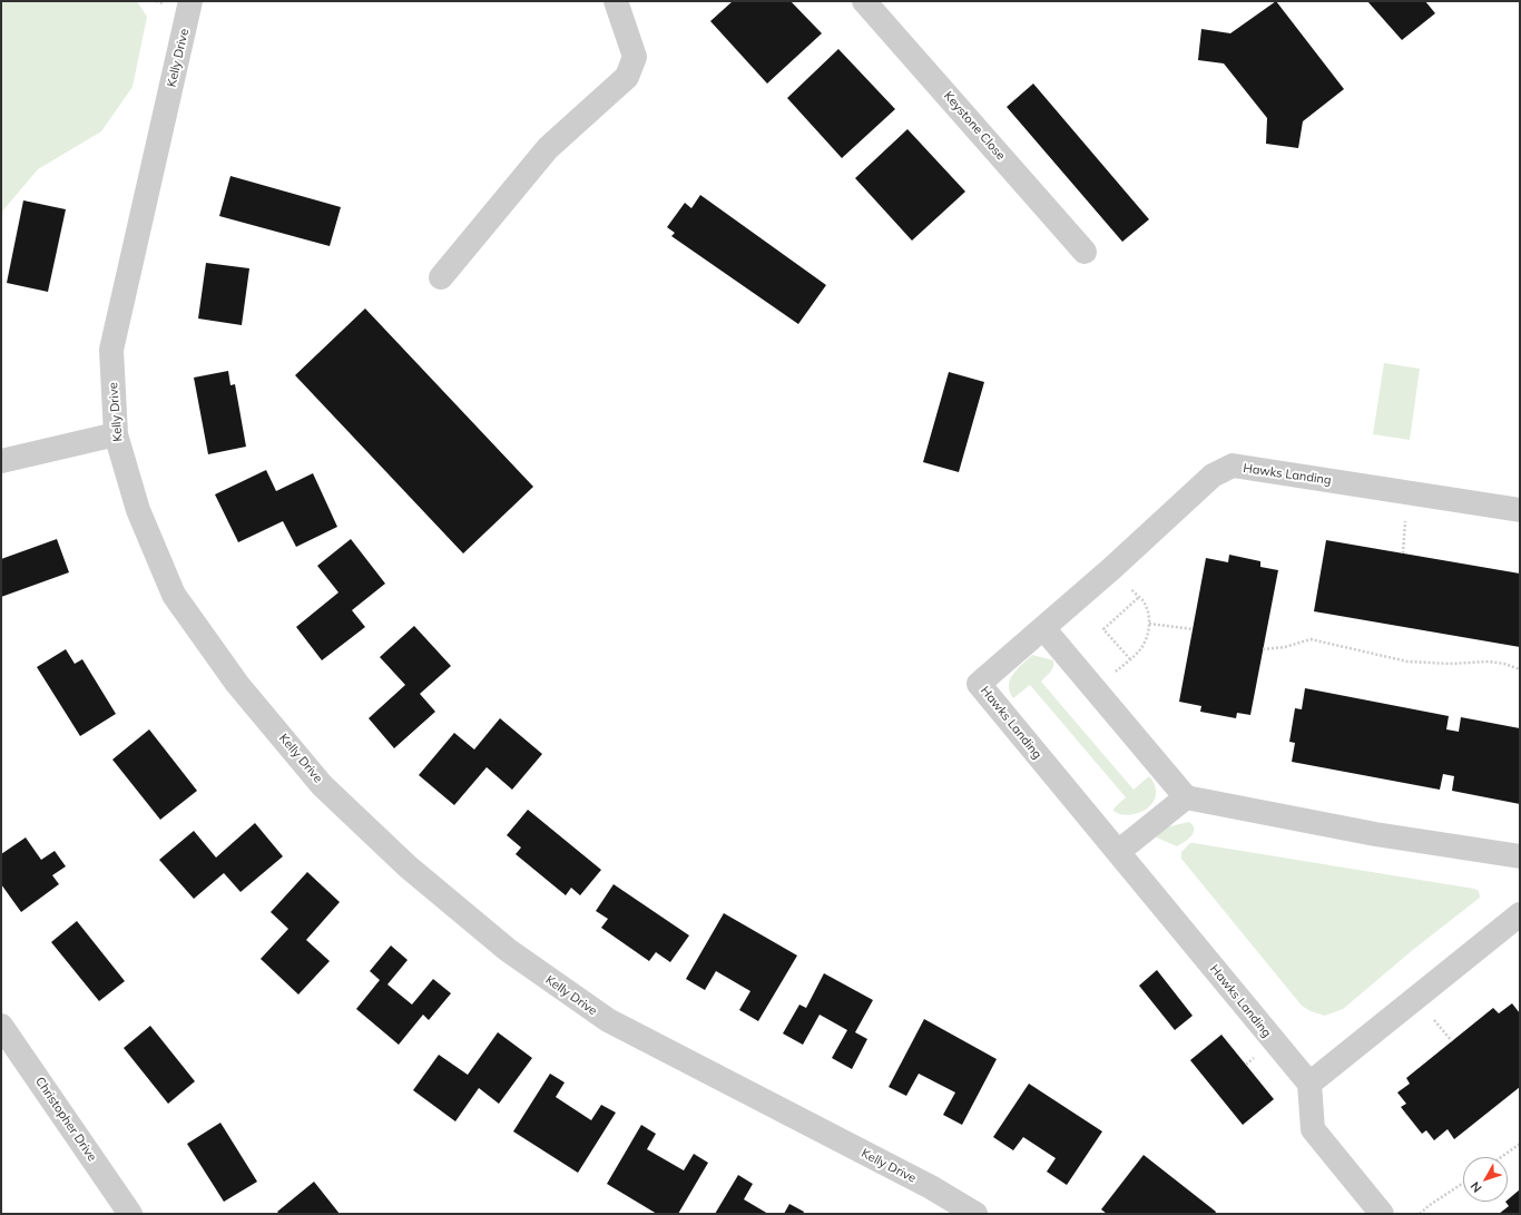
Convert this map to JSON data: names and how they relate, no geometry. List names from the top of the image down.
{
  "streets": {
    "street": [
      "Kelly Drive",
      "Keystone Close",
      "Hawks Landing",
      "Christopher Drive"
    ]
  },
  "north": "bottom left"
}
